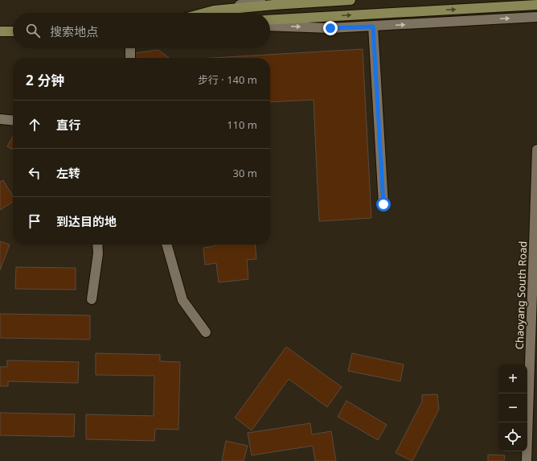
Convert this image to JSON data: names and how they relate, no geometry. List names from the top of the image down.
{
  "streets": {
    "street": ["Chaoyang South Road"]
  },
  "page": {
    "search": "搜索地点",
    "heading": ["2 分钟", "步行 · 140 m"],
    "list": [
      ["直行", "110 m"],
      ["左转", "30 m"],
      "到达目的地"
    ],
    "map_buttons": ["+", "−"]
  }
}
